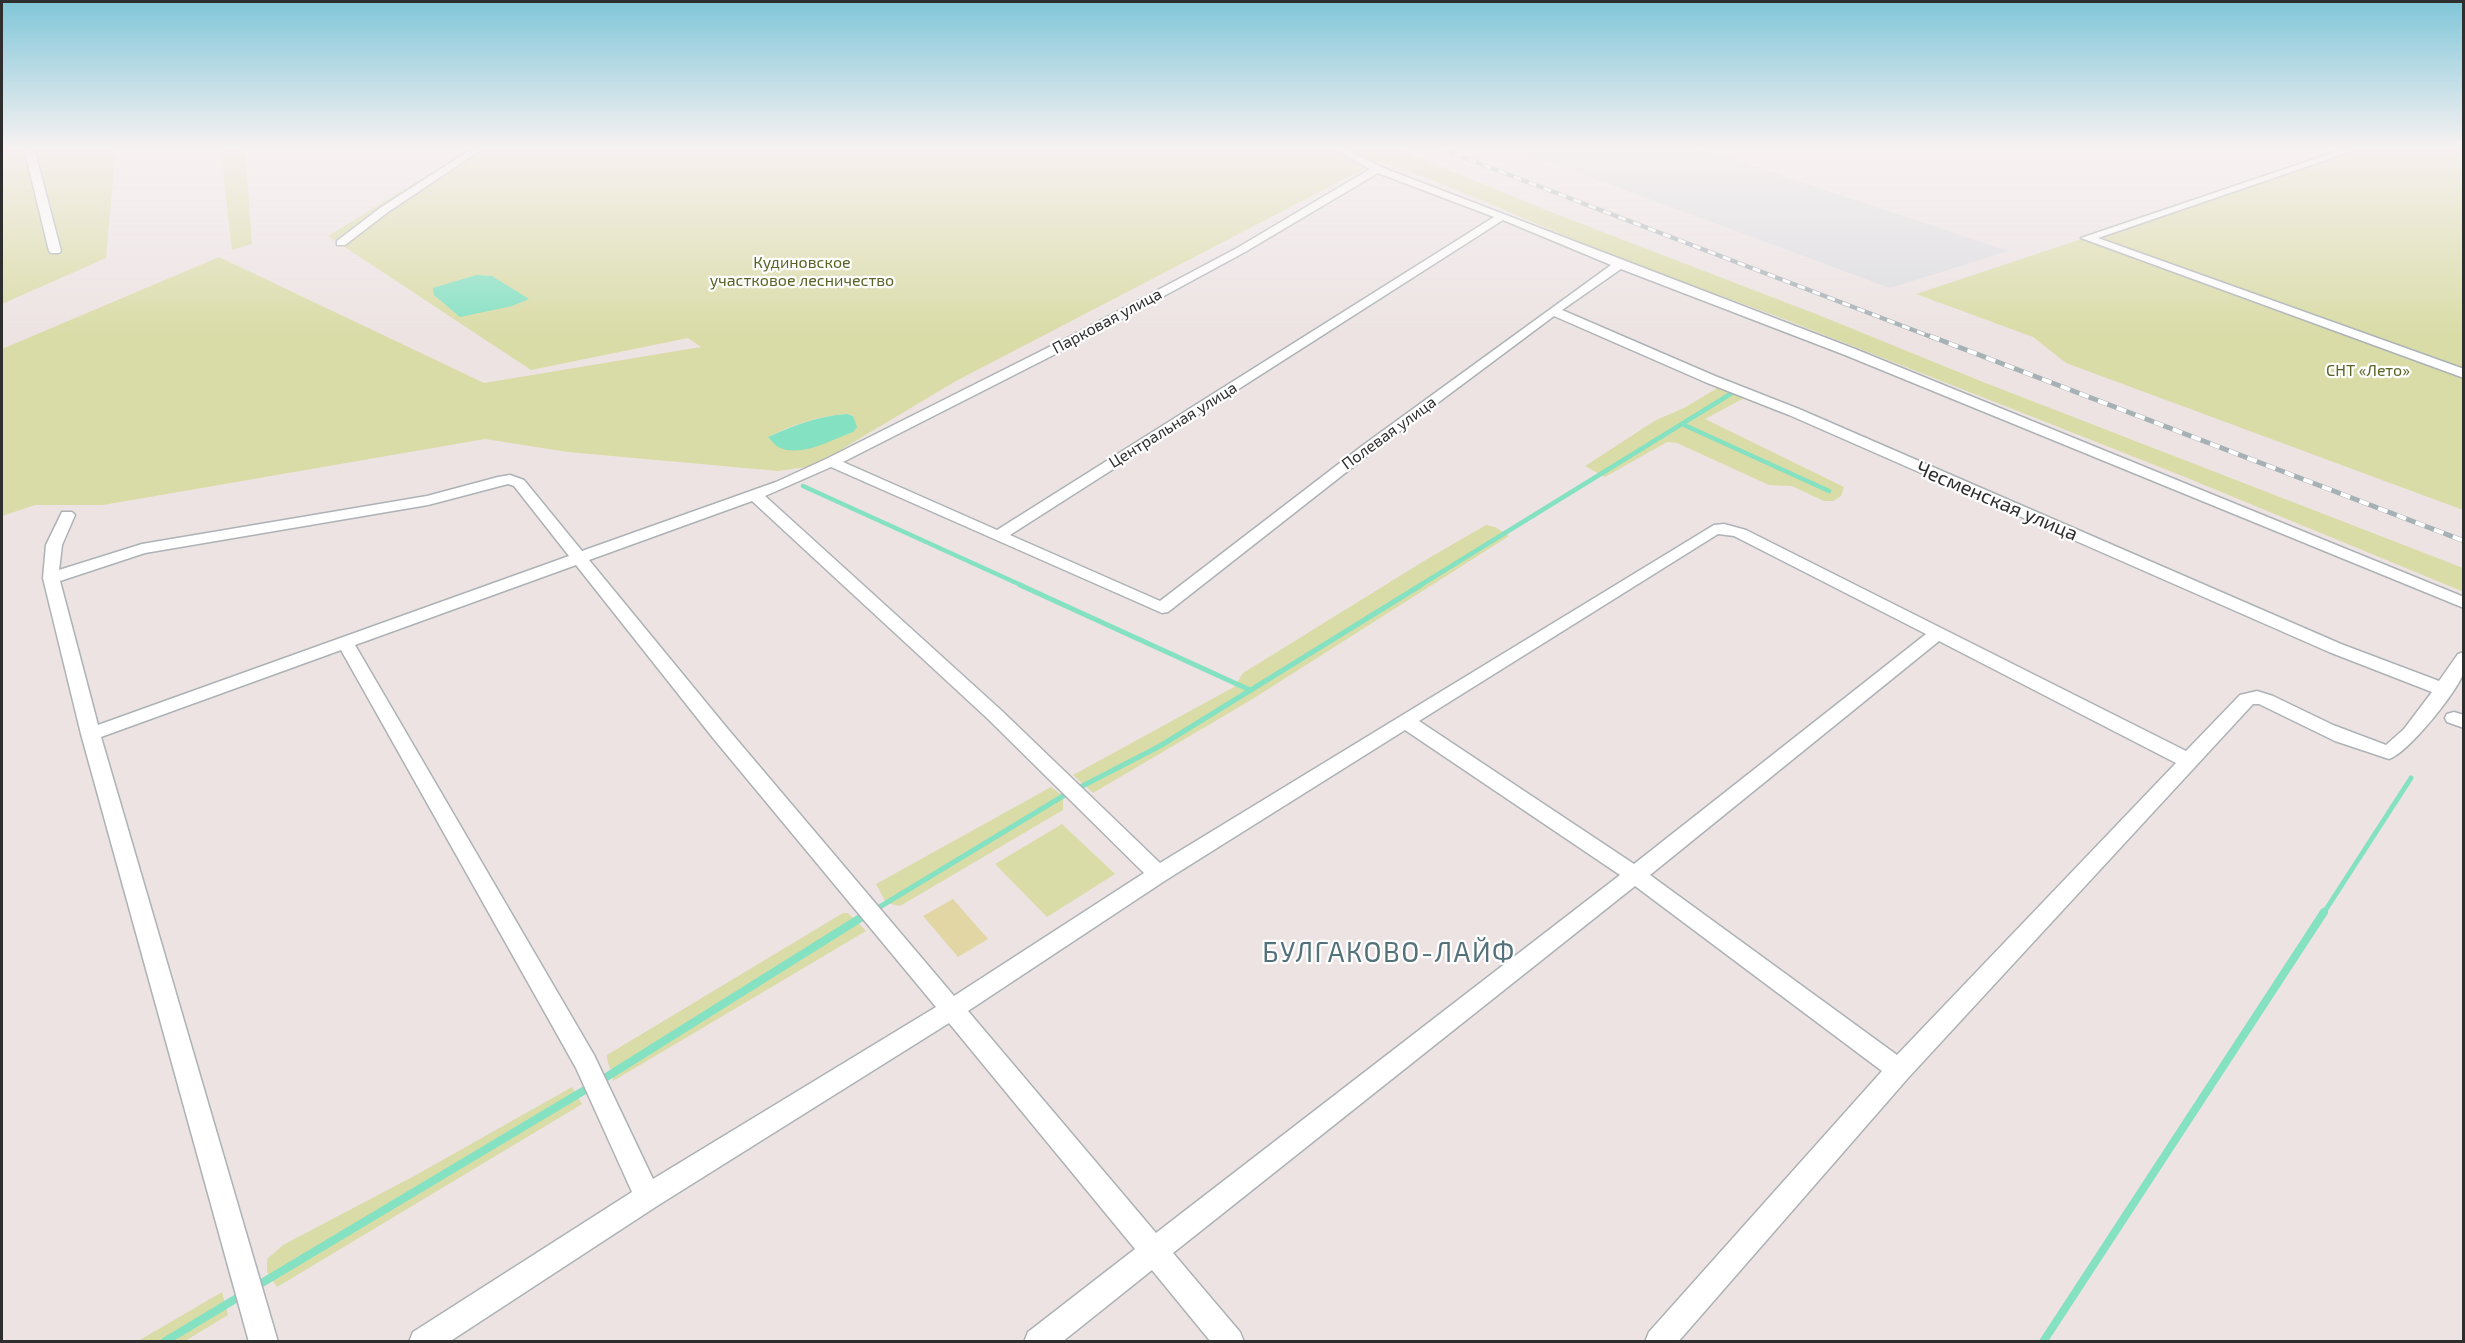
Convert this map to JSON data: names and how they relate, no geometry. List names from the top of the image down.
{
  "streets": {
    "street": [
      "Парковая улица",
      "Центральная улица",
      "Полевая улица",
      "Чесменская улица"
    ]
  },
  "crossings": [
    ["Центральная улица", "Полевая улица"],
    ["Полевая улица", "Чесменская улица"]
  ],
  "districts": ["БУЛГАКОВО-ЛАЙФ"],
  "parks": ["Кудиновское участковое лесничество", "СНТ «Лето»"]
}
